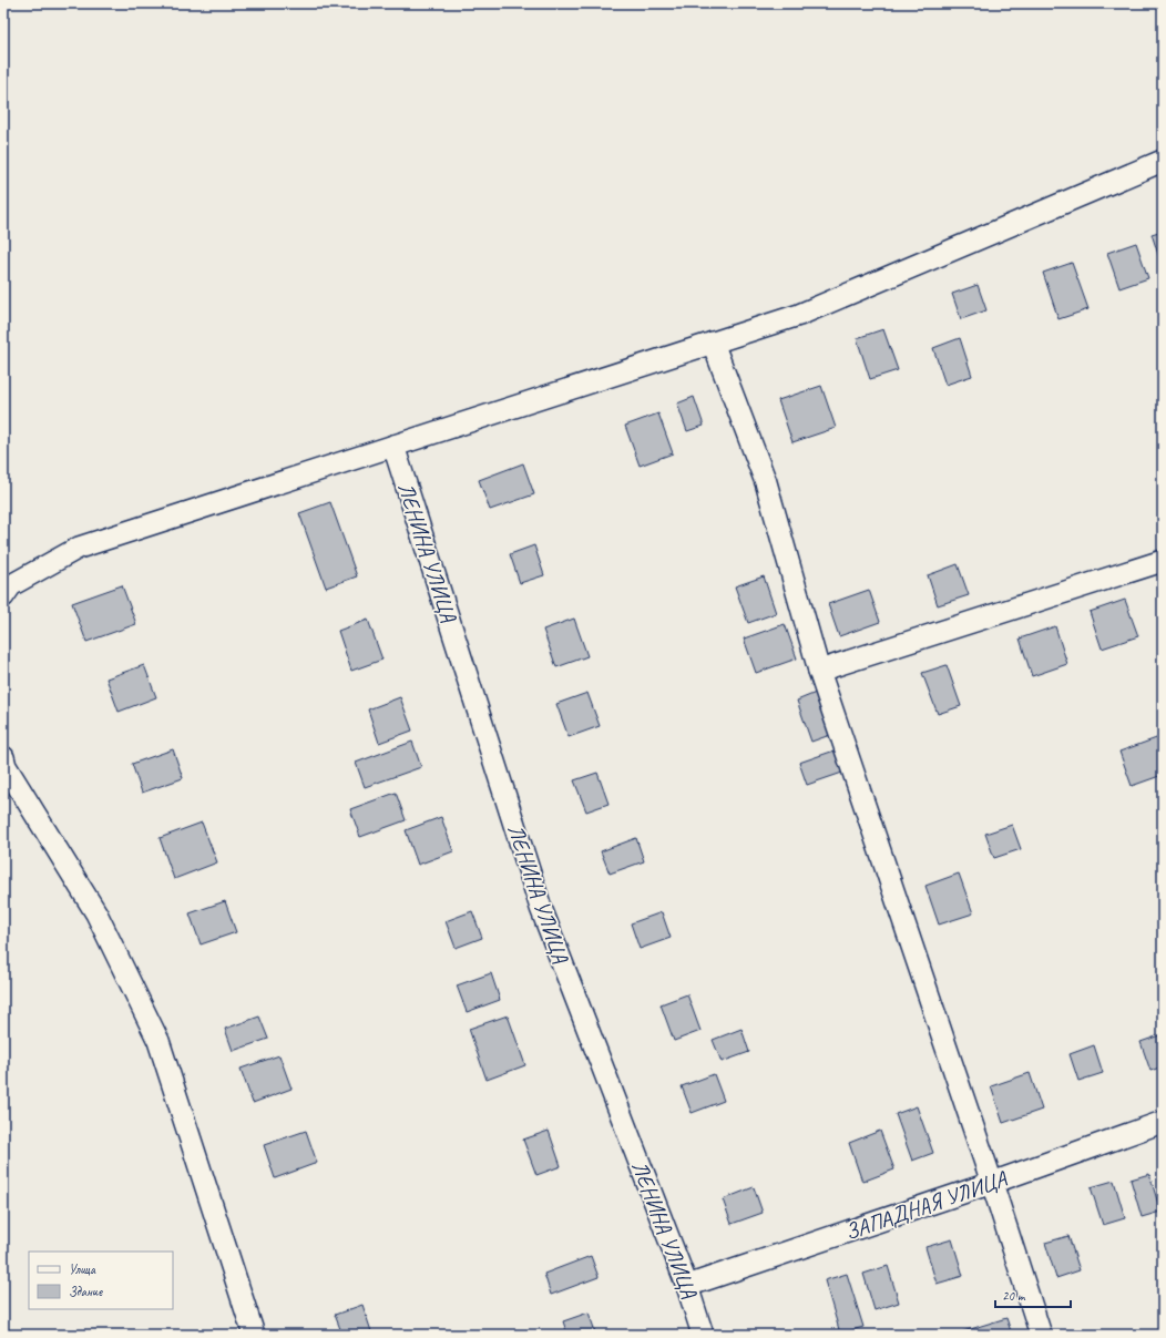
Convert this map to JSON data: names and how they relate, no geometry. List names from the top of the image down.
{
  "streets": {
    "street": ["ЛЕНИНА УЛИЦА", "ЗАПАДНАЯ УЛИЦА"]
  },
  "crossings": [
    ["ЛЕНИНА УЛИЦА", "ЗАПАДНАЯ УЛИЦА"]
  ],
  "legend": ["Улица", "Здание"],
  "scale_bar": "20 m"
}
